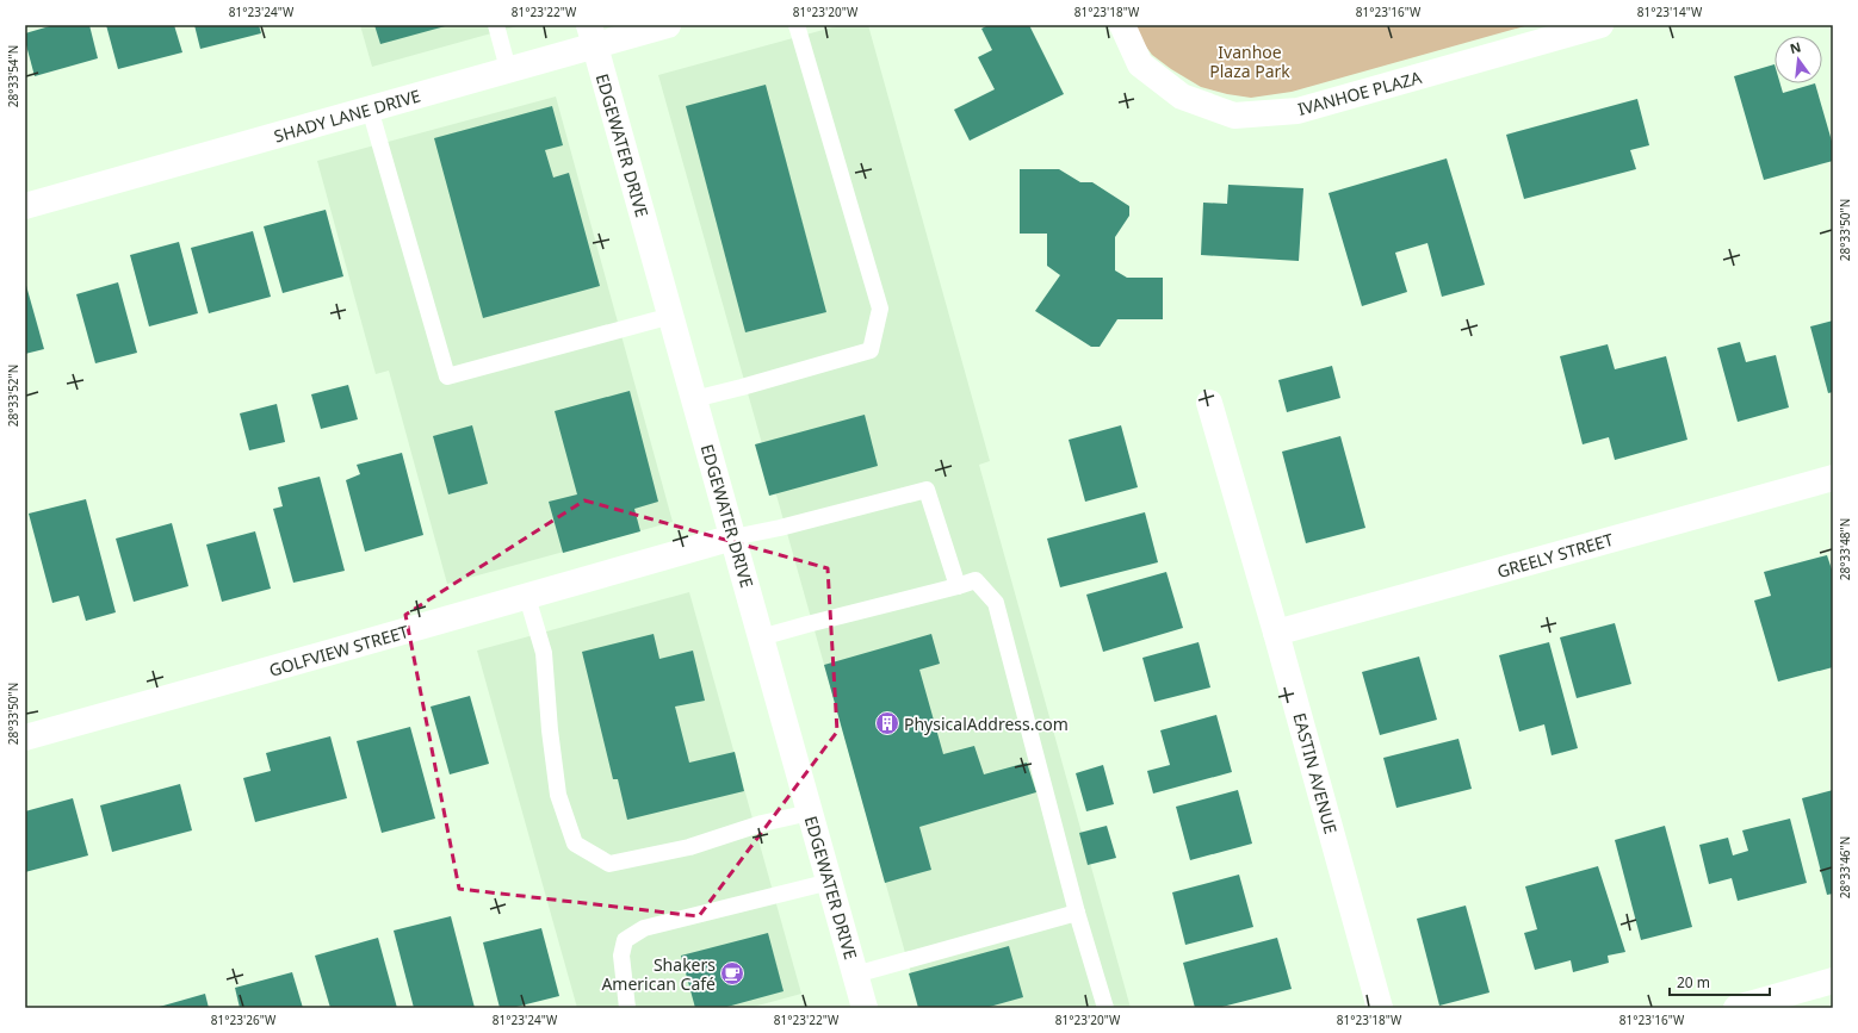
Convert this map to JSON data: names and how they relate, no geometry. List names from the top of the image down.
{
  "streets": {
    "street": [
      "IVANHOE PLAZA",
      "SHADY LANE DRIVE",
      "EDGEWATER DRIVE",
      "GREELY STREET",
      "GOLFVIEW STREET",
      "EASTIN AVENUE"
    ]
  },
  "crossings": [
    ["SHADY LANE DRIVE", "EDGEWATER DRIVE"],
    ["EDGEWATER DRIVE", "GOLFVIEW STREET"],
    ["GREELY STREET", "EASTIN AVENUE"]
  ],
  "parks": ["Ivanhoe Plaza Park"],
  "places": {
    "building": ["PhysicalAddress.com"],
    "cafe": ["Shakers American Café"]
  },
  "scale_bar": "20 m",
  "north": "top",
  "coordinates": [
    "81°23'24\"W",
    "81°23'22\"W",
    "81°23'20\"W",
    "81°23'18\"W",
    "81°23'16\"W",
    "81°23'14\"W",
    "28°33'54\"N",
    "28°33'50\"N",
    "28°33'52\"N",
    "28°33'48\"N",
    "28°33'46\"N",
    "81°23'26\"W"
  ]
}
